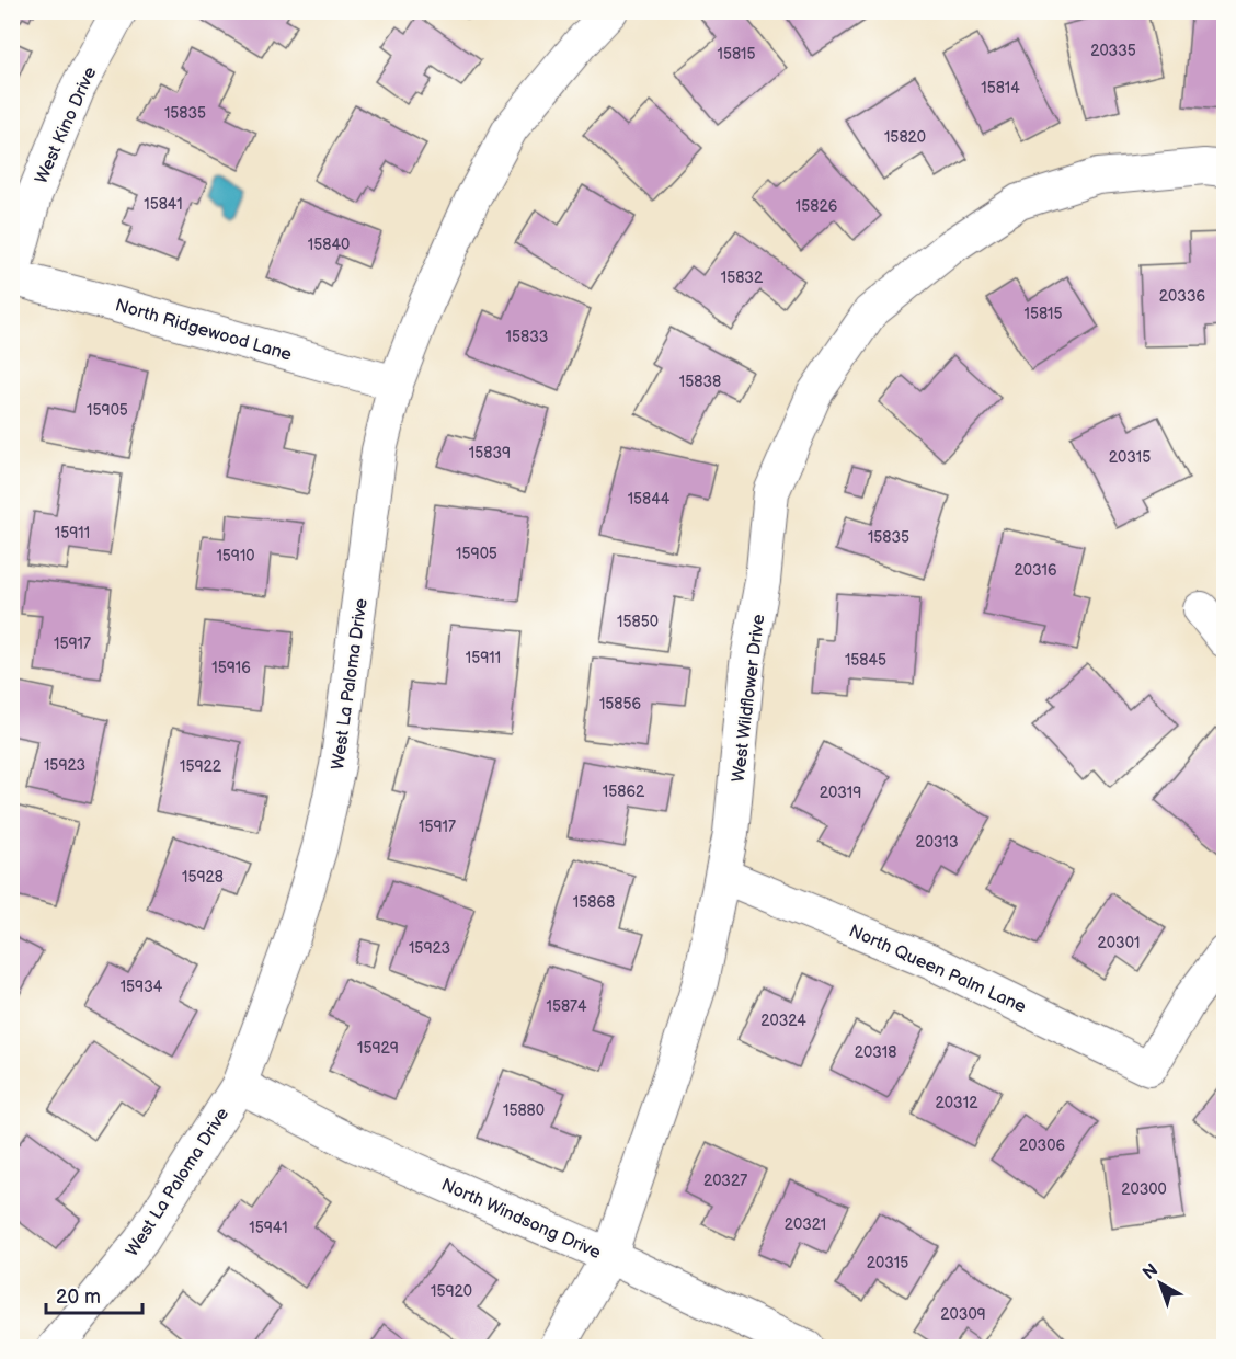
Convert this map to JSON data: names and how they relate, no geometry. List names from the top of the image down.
{
  "streets": {
    "street": [
      "West Kino Drive",
      "North Ridgewood Lane",
      "West La Paloma Drive",
      "West Wildflower Drive",
      "North Queen Palm Lane",
      "North Windsong Drive"
    ]
  },
  "crossings": [
    ["West Kino Drive", "North Ridgewood Lane"],
    ["North Ridgewood Lane", "West La Paloma Drive"],
    ["West La Paloma Drive", "North Windsong Drive"],
    ["West Wildflower Drive", "North Queen Palm Lane"],
    ["West Wildflower Drive", "North Windsong Drive"]
  ],
  "house_numbers": [
    "20335",
    "15815",
    "15814",
    "15835",
    "15820",
    "15841",
    "15826",
    "15840",
    "15832",
    "20336",
    "15815",
    "15833",
    "15838",
    "15905",
    "15839",
    "20315",
    "15844",
    "15911",
    "15835",
    "15905",
    "15910",
    "20316",
    "15850",
    "15917",
    "15911",
    "15845",
    "15916",
    "15856",
    "15923",
    "15922",
    "15862",
    "20319",
    "15917",
    "20313",
    "15928",
    "15868",
    "20301",
    "15923",
    "15934",
    "15874",
    "20324",
    "15929",
    "20318",
    "20312",
    "15880",
    "20306",
    "20327",
    "20300",
    "20321",
    "15941",
    "20315",
    "15920",
    "20309"
  ],
  "scale_bar": "20 m",
  "north": "top left"
}
